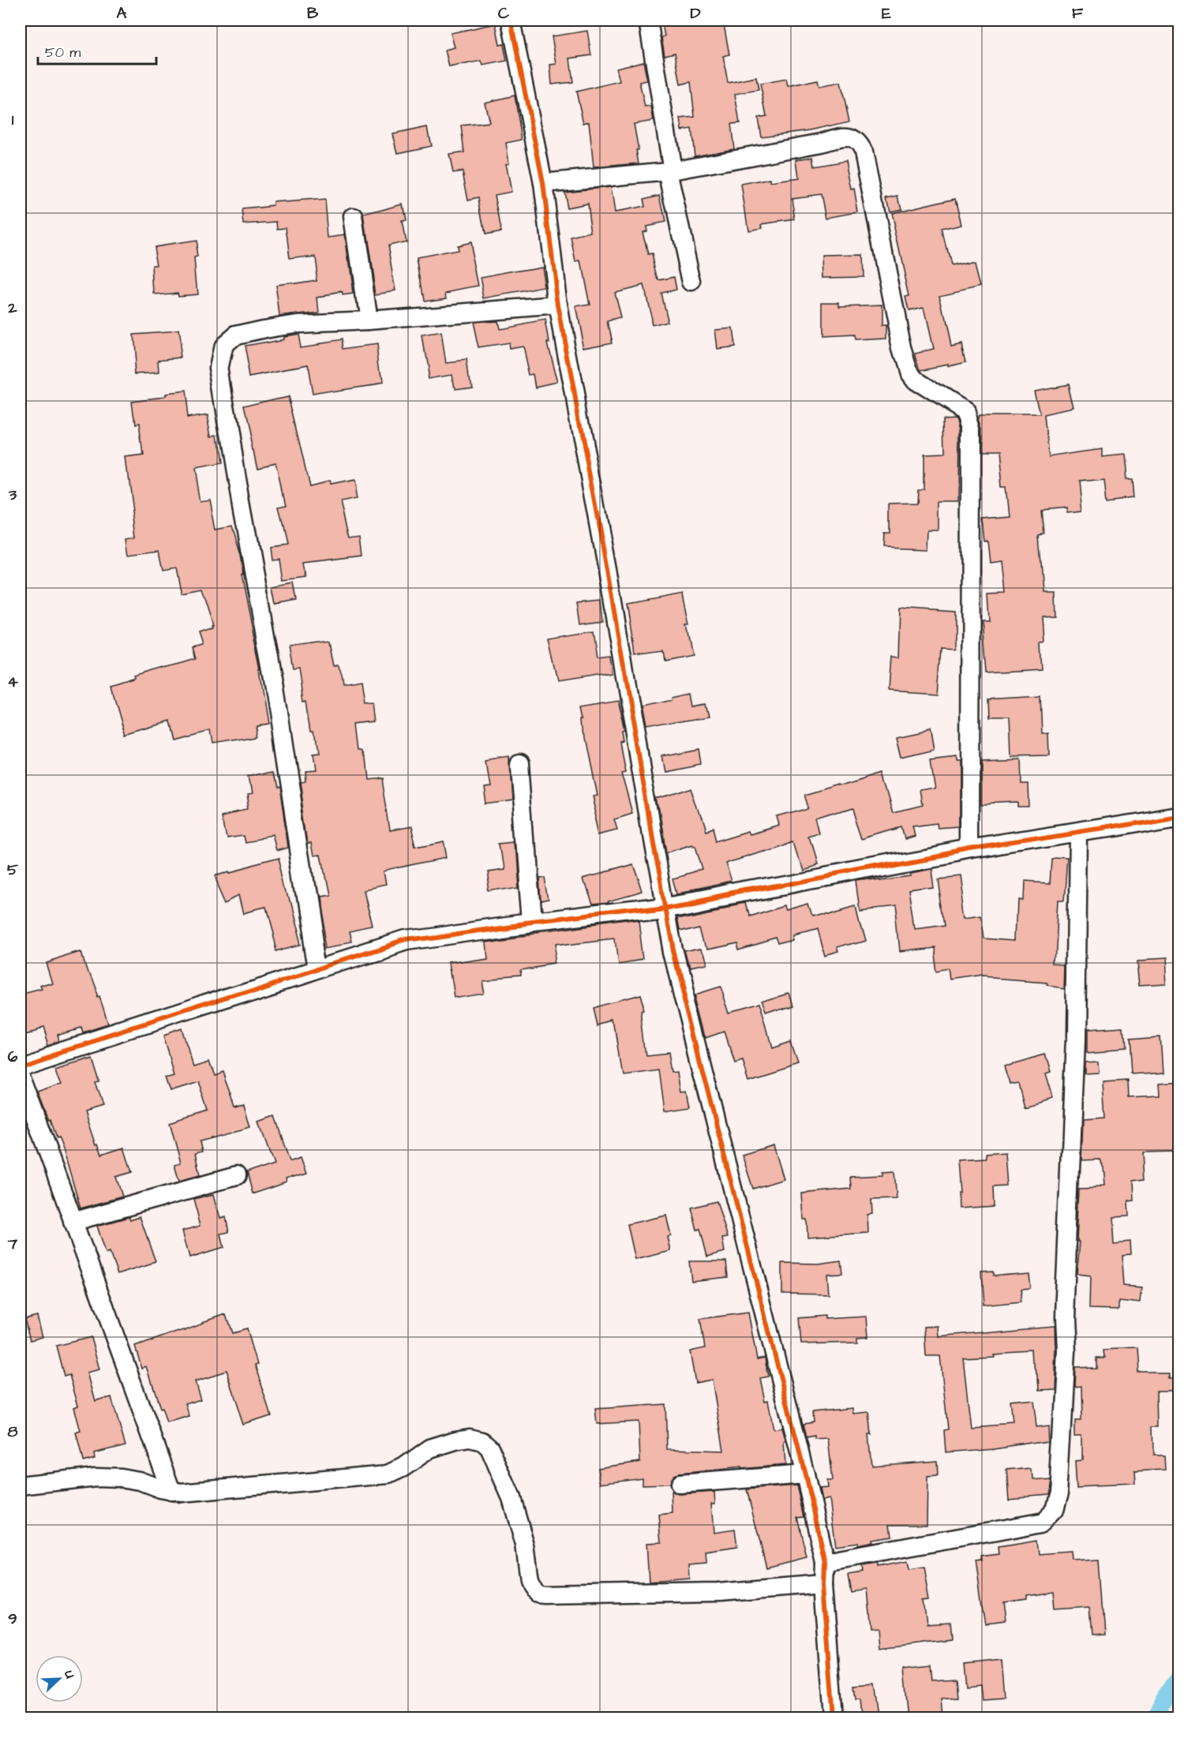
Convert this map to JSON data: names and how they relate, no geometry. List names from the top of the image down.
{
  "scale_bar": "50 m",
  "north": "top right",
  "grid": {
    "columns": [
      "A",
      "B",
      "C",
      "D",
      "E",
      "F"
    ],
    "rows": [
      "1",
      "2",
      "3",
      "4",
      "5",
      "6",
      "7",
      "8",
      "9"
    ]
  }
}
